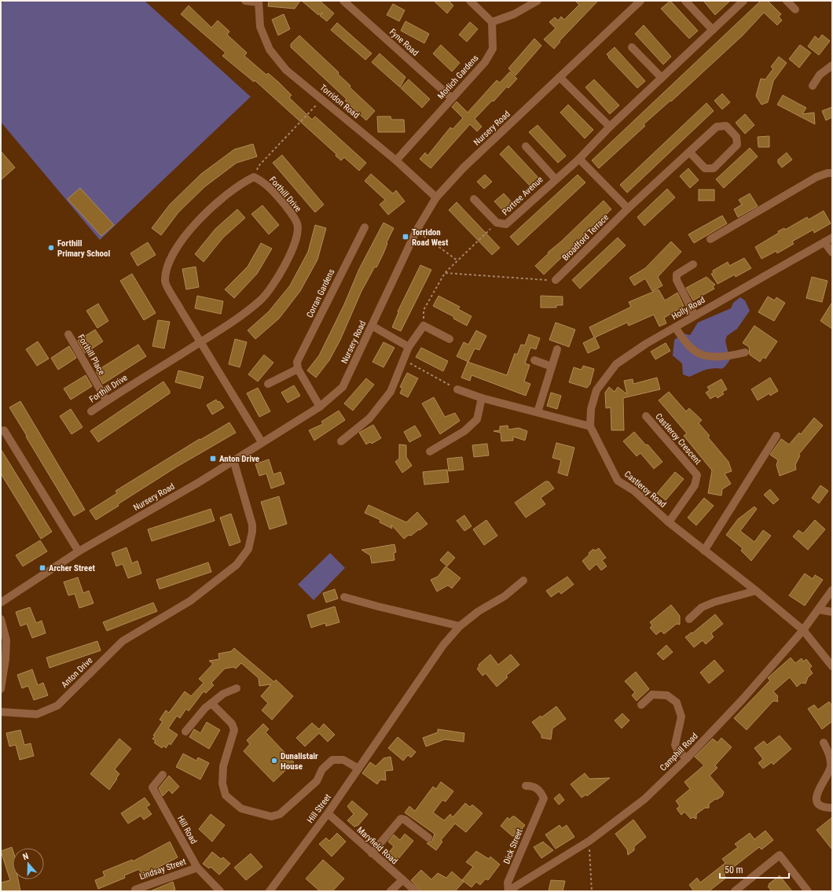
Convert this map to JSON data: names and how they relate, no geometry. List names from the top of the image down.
{
  "streets": {
    "street": [
      "Fyne Road",
      "Morlich Gardens",
      "Torridon Road",
      "Nursery Road",
      "Forthill Drive",
      "Portree Avenue",
      "Broadford Terrace",
      "Corran Gardens",
      "Holly Road",
      "Forthill Place",
      "Castleroy Crescent",
      "Castleroy Road",
      "Anton Drive",
      "Camphill Road",
      "Hill Street",
      "Hill Road",
      "Maryfield Road",
      "Dick Street",
      "Lindsay Street"
    ]
  },
  "crossings": [
    ["Fyne Road", "Morlich Gardens"],
    ["Morlich Gardens", "Torridon Road"],
    ["Torridon Road", "Nursery Road"],
    ["Nursery Road", "Anton Drive"],
    ["Forthill Drive", "Forthill Place"],
    ["Holly Road", "Castleroy Road"],
    ["Castleroy Crescent", "Castleroy Road"],
    ["Castleroy Road", "Camphill Road"],
    ["Camphill Road", "Dick Street"],
    ["Hill Street", "Maryfield Road"],
    ["Hill Road", "Lindsay Street"]
  ],
  "places": {
    "transit": ["Torridon Road West", "Anton Drive", "Archer Street"],
    "other": ["Forthill Primary School", "Dunalistair House"]
  },
  "scale_bar": "50 m",
  "north": "top"
}
